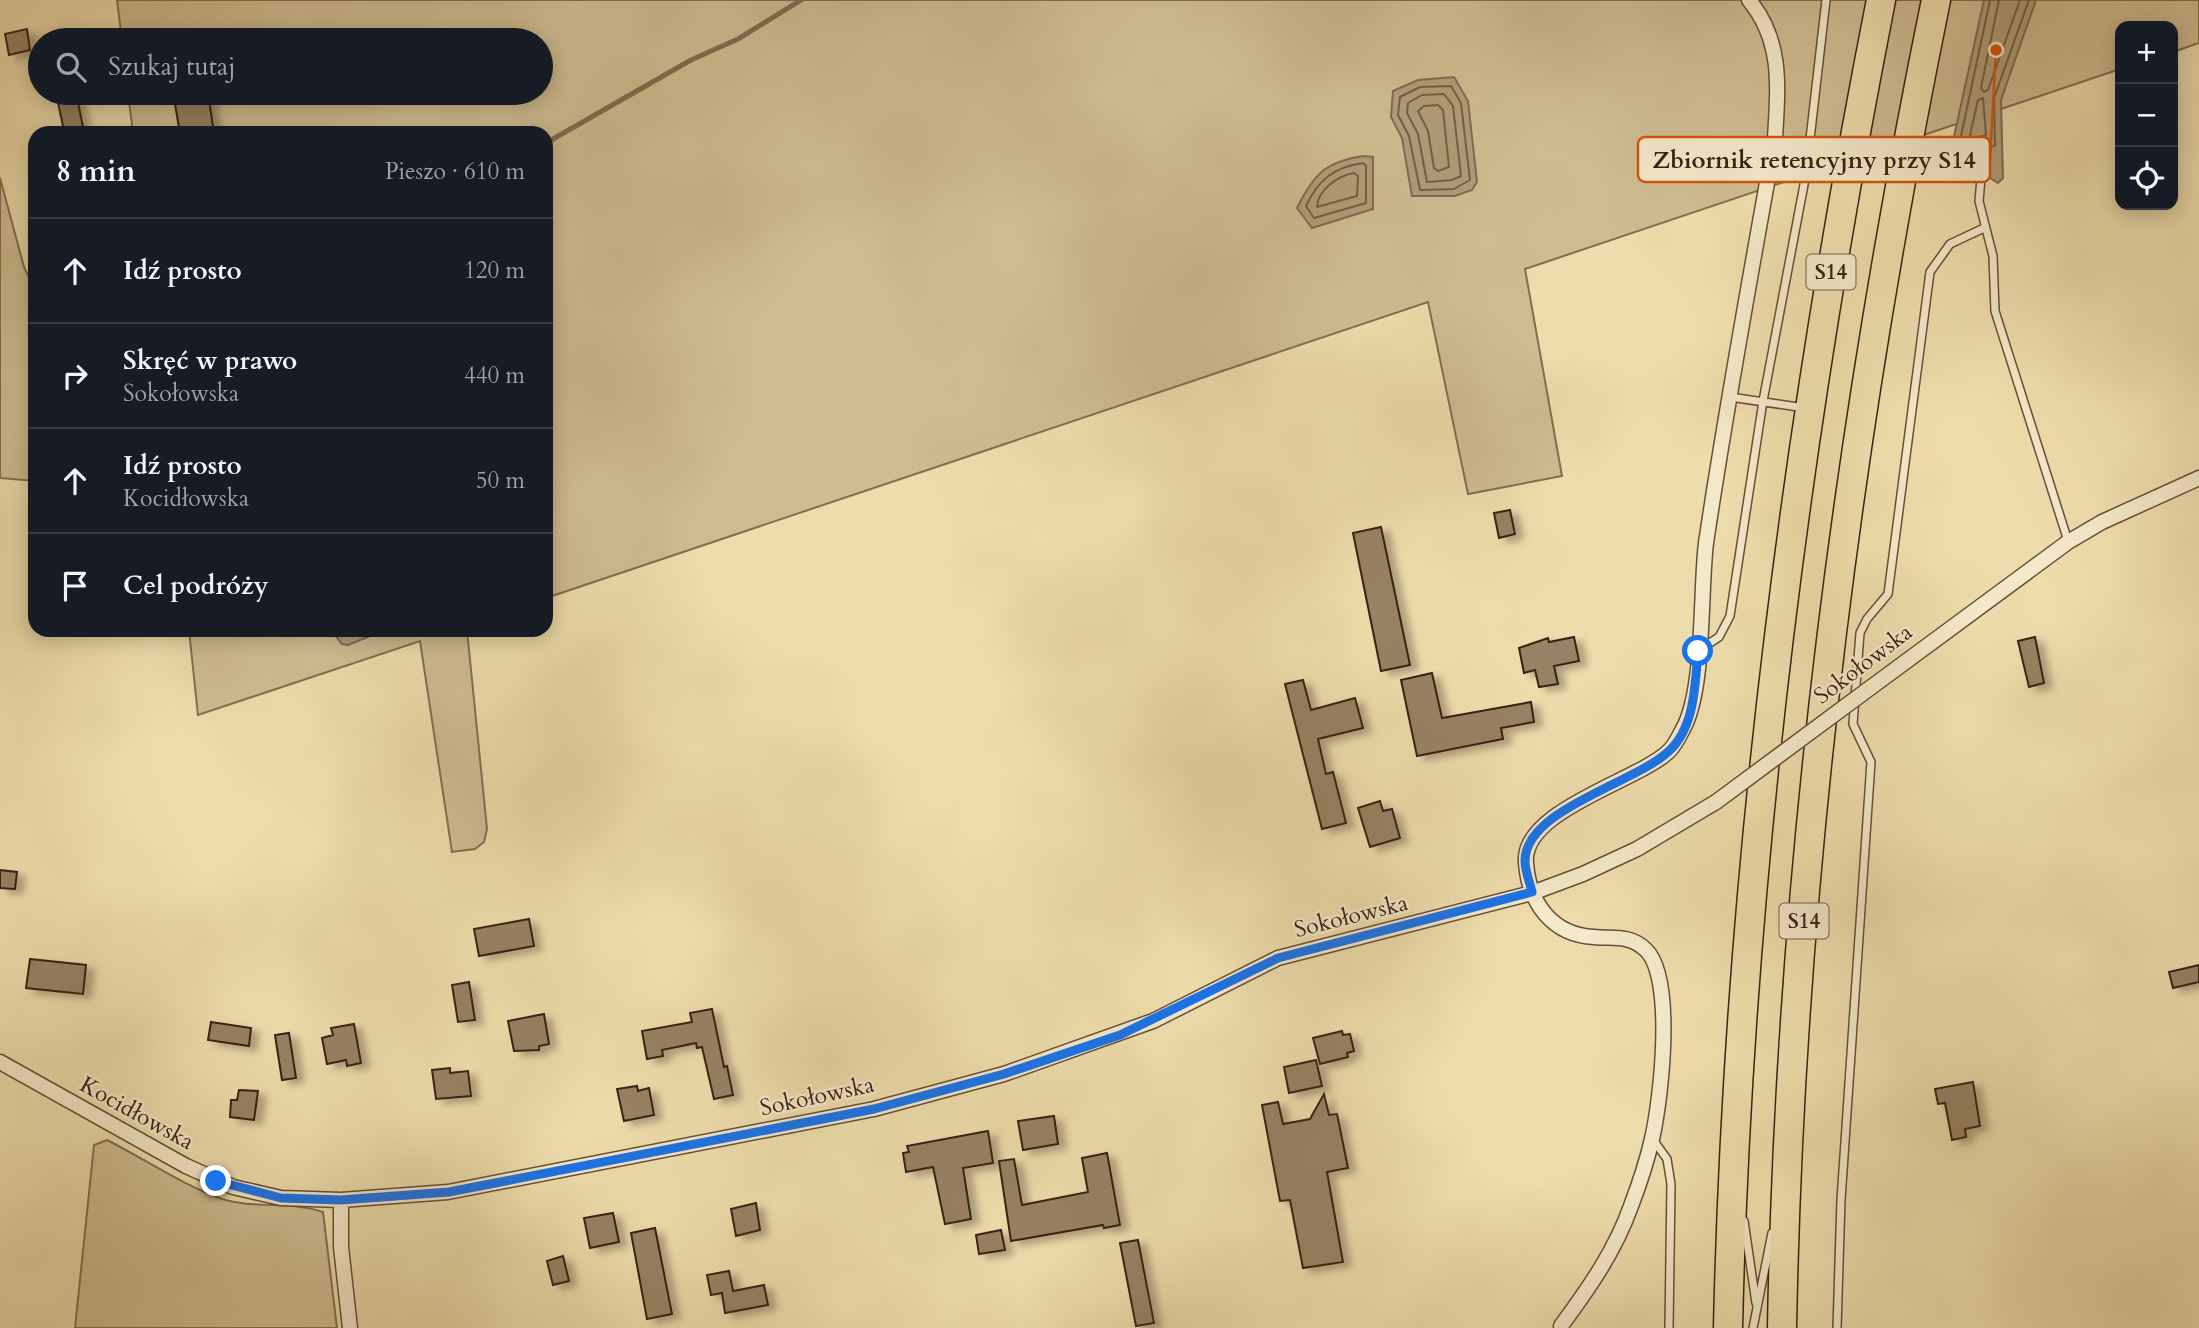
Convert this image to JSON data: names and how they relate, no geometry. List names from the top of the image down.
{
  "streets": {
    "highway": ["S14"],
    "street": ["Sokołowska", "Kocidłowska"]
  },
  "crossings": [
    ["Sokołowska", "Kocidłowska"]
  ],
  "places": ["Zbiornik retencyjny przy S14"],
  "page": {
    "map_buttons": ["+", "−"],
    "search": "Szukaj tutaj",
    "heading": ["8 min", "Pieszo · 610 m"],
    "list": [
      ["Idź prosto", "120 m"],
      ["Skręć w prawo", "Sokołowska", "440 m"],
      ["Idź prosto", "Kocidłowska", "50 m"],
      "Cel podróży"
    ]
  }
}
